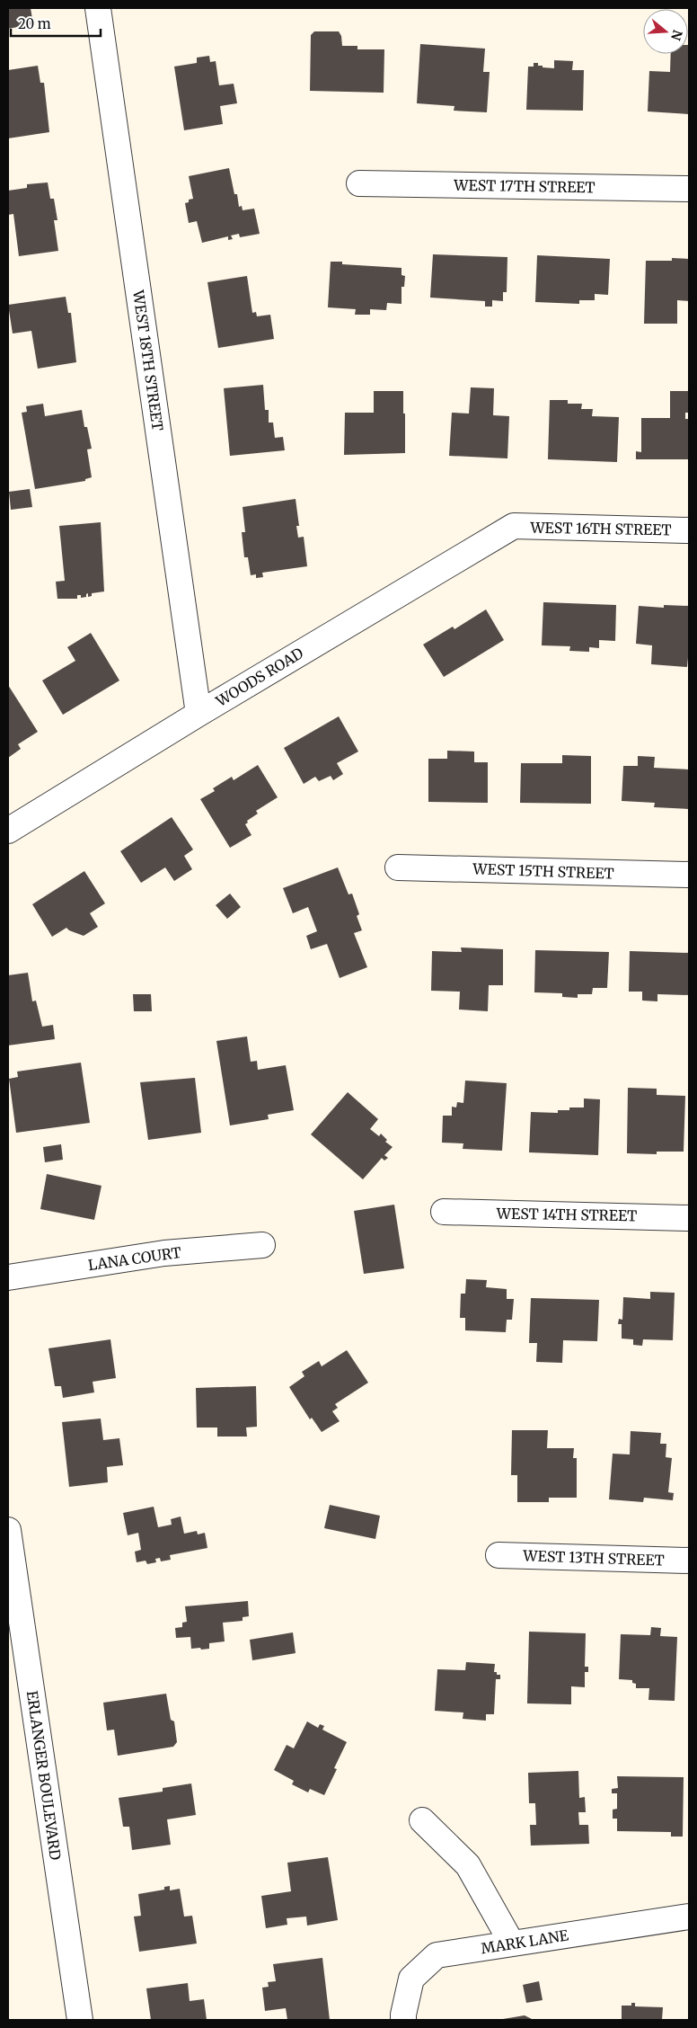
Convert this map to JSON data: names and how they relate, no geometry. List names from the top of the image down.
{
  "streets": {
    "street": [
      "WEST 17TH STREET",
      "WEST 18TH STREET",
      "WEST 16TH STREET",
      "WOODS ROAD",
      "WEST 15TH STREET",
      "WEST 14TH STREET",
      "LANA COURT",
      "WEST 13TH STREET",
      "ERLANGER BOULEVARD",
      "MARK LANE"
    ]
  },
  "crossings": [
    ["WEST 18TH STREET", "WOODS ROAD"],
    ["WEST 16TH STREET", "WOODS ROAD"]
  ],
  "scale_bar": "20 m",
  "north": "right"
}
